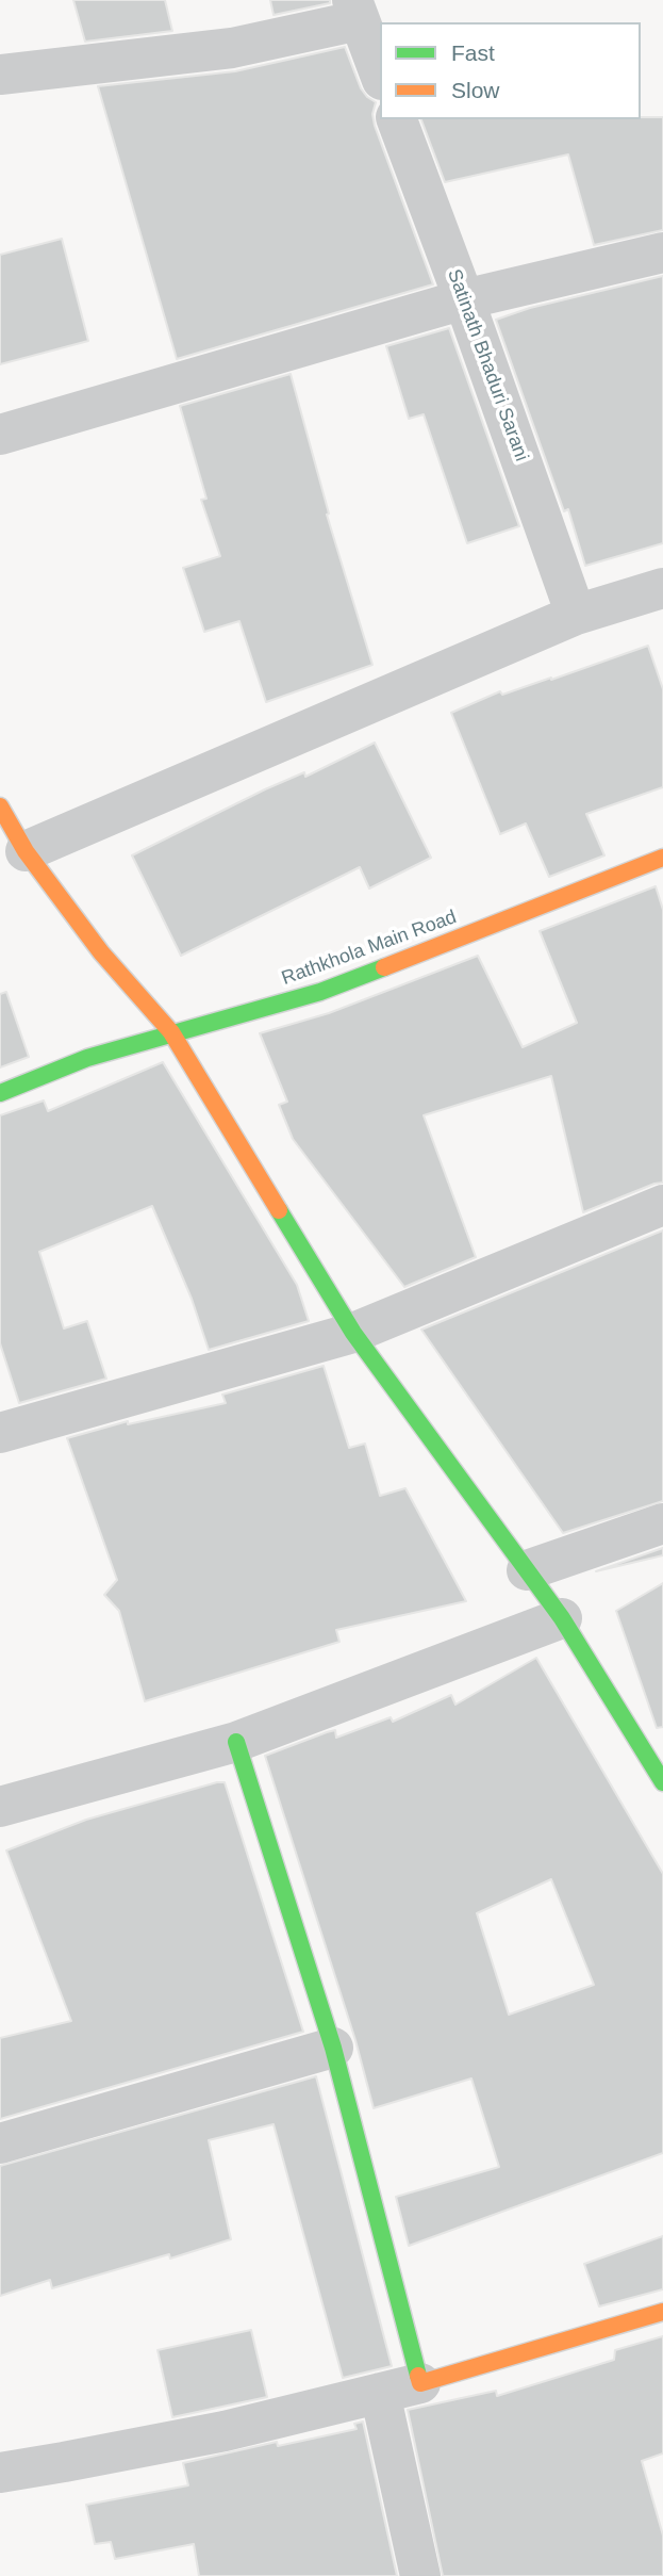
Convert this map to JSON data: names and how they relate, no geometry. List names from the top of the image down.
{
  "streets": {
    "street": ["Satinath Bhaduri Sarani", "Rathkhola Main Road"]
  },
  "legend": ["Fast", "Slow"]
}
